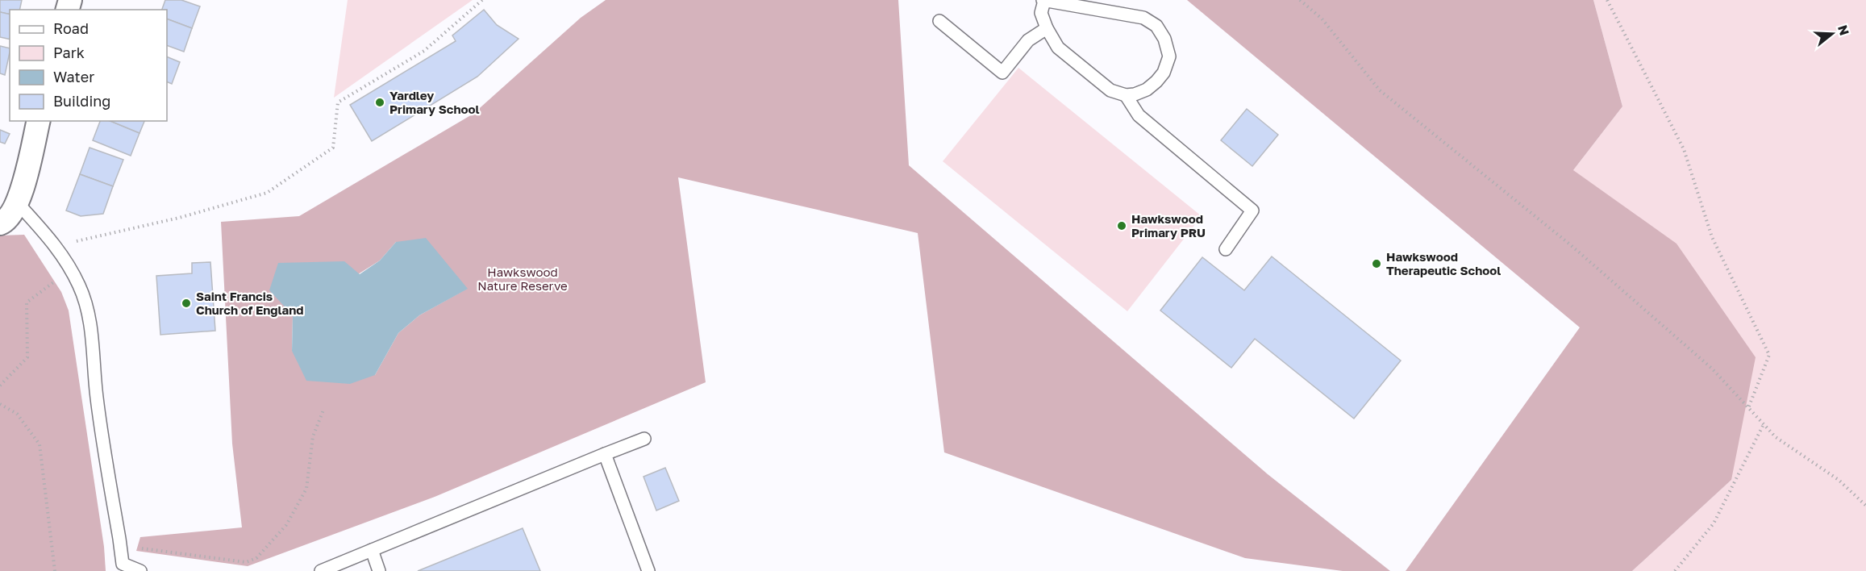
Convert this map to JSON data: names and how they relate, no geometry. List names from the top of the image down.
{
  "parks": ["Hawkswood Nature Reserve"],
  "places": [
    "Yardley Primary School",
    "Hawkswood Primary PRU",
    "Hawkswood Therapeutic School",
    "Saint Francis Church of England"
  ],
  "legend": [
    "Road",
    "Park",
    "Water",
    "Building"
  ],
  "north": "right"
}
